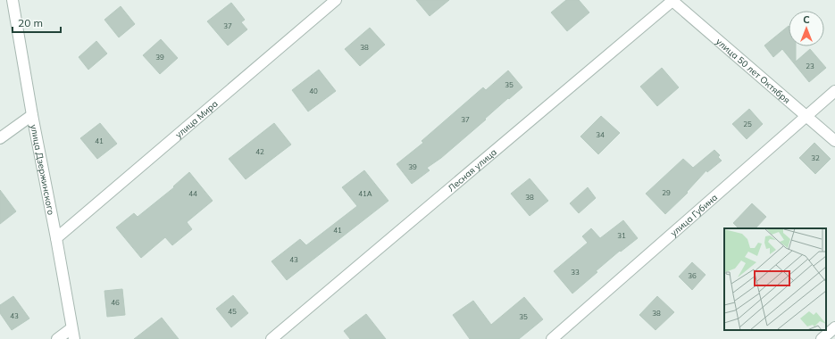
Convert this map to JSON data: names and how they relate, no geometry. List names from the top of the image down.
{
  "streets": {
    "street": [
      "улица 50 лет Октября",
      "улица Мира",
      "улица Дзержинского",
      "Лесная улица",
      "улица Губина"
    ]
  },
  "crossings": [
    ["улица 50 лет Октября", "Лесная улица"],
    ["улица 50 лет Октября", "улица Губина"],
    ["улица Мира", "улица Дзержинского"]
  ],
  "house_numbers": [
    "37",
    "38",
    "39",
    "23",
    "35",
    "40",
    "37",
    "25",
    "34",
    "41",
    "42",
    "32",
    "39",
    "29",
    "44",
    "41А",
    "38",
    "41",
    "31",
    "43",
    "33",
    "36",
    "46",
    "45",
    "38",
    "43",
    "35"
  ],
  "scale_bar": "20 m",
  "north": "top"
}
